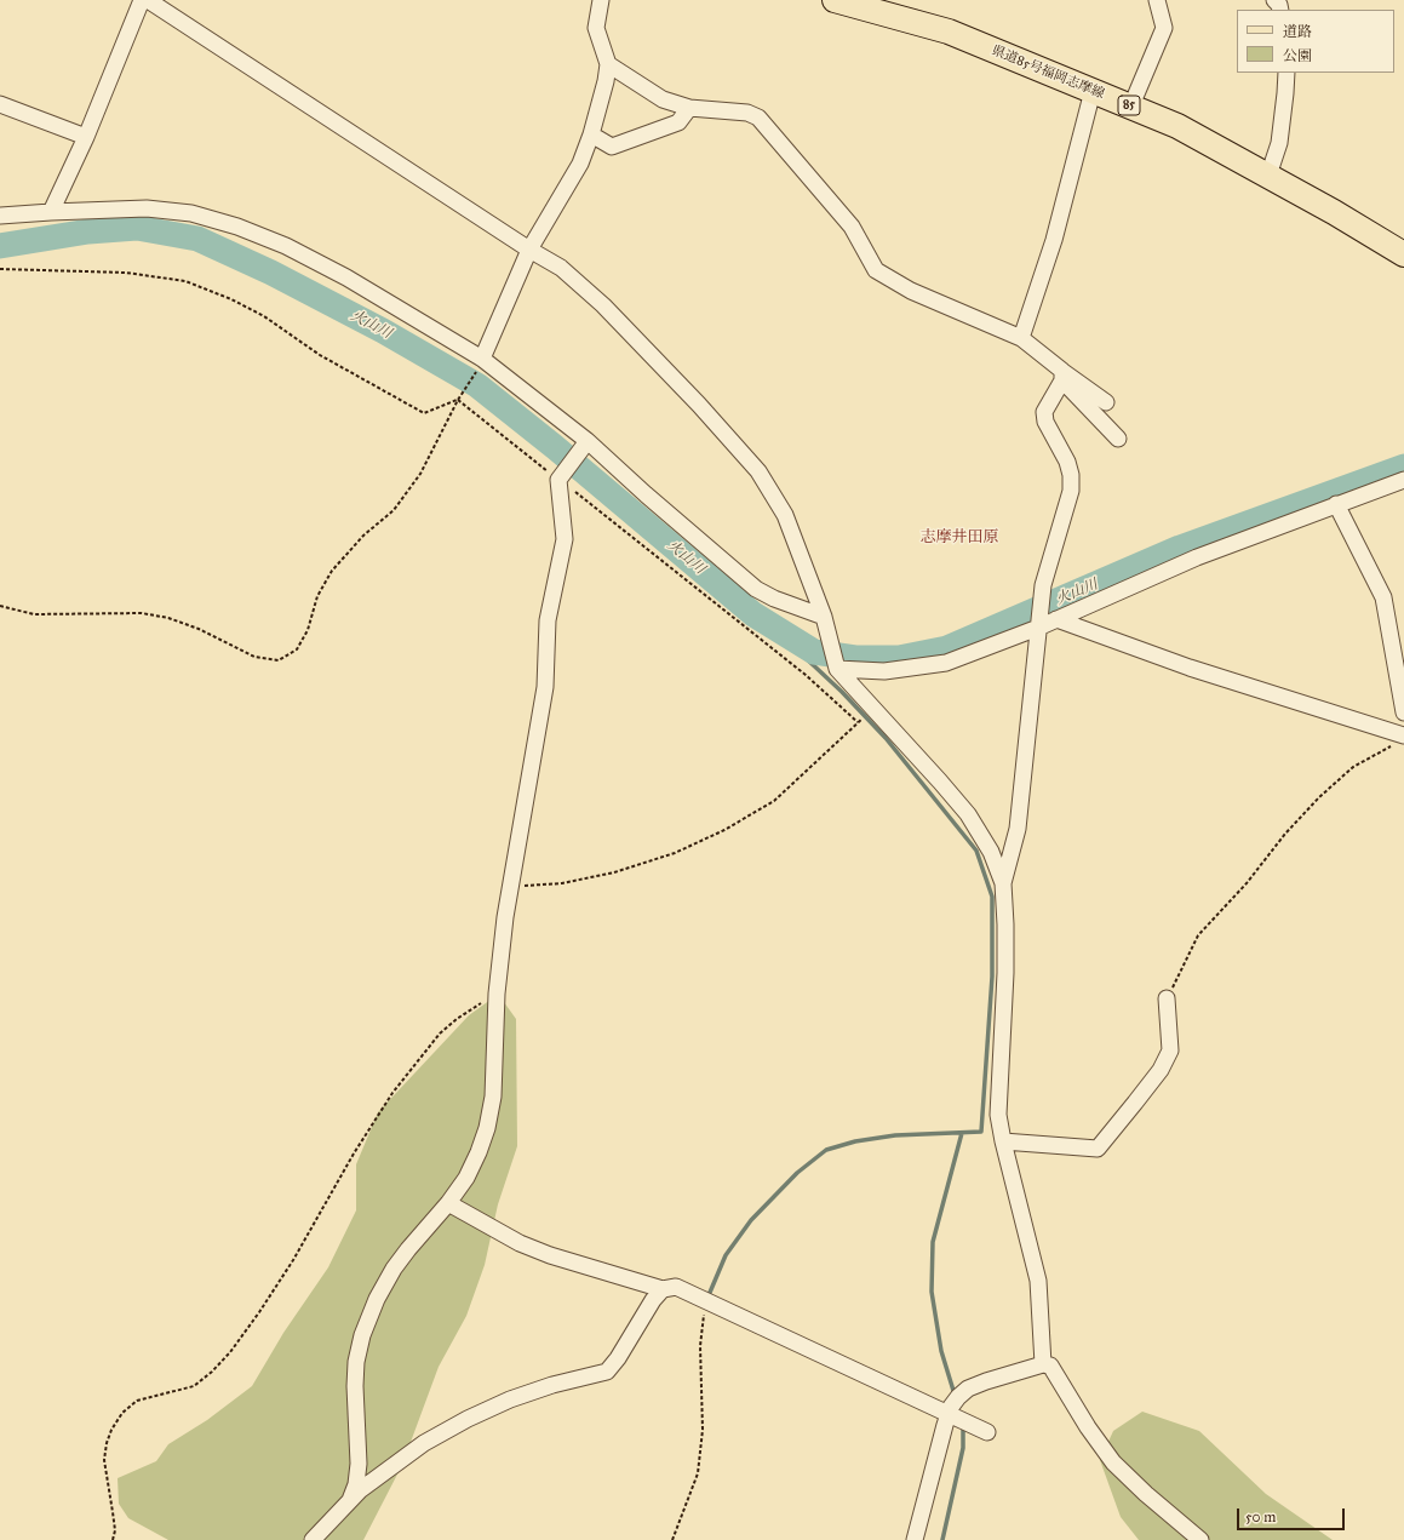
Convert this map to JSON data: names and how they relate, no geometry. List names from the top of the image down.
{
  "streets": {
    "main road": ["県道85号福岡志摩線", "85"]
  },
  "districts": ["志摩井田原"],
  "water": ["火山川"],
  "legend": ["道路", "公園"],
  "scale_bar": "50 m"
}
